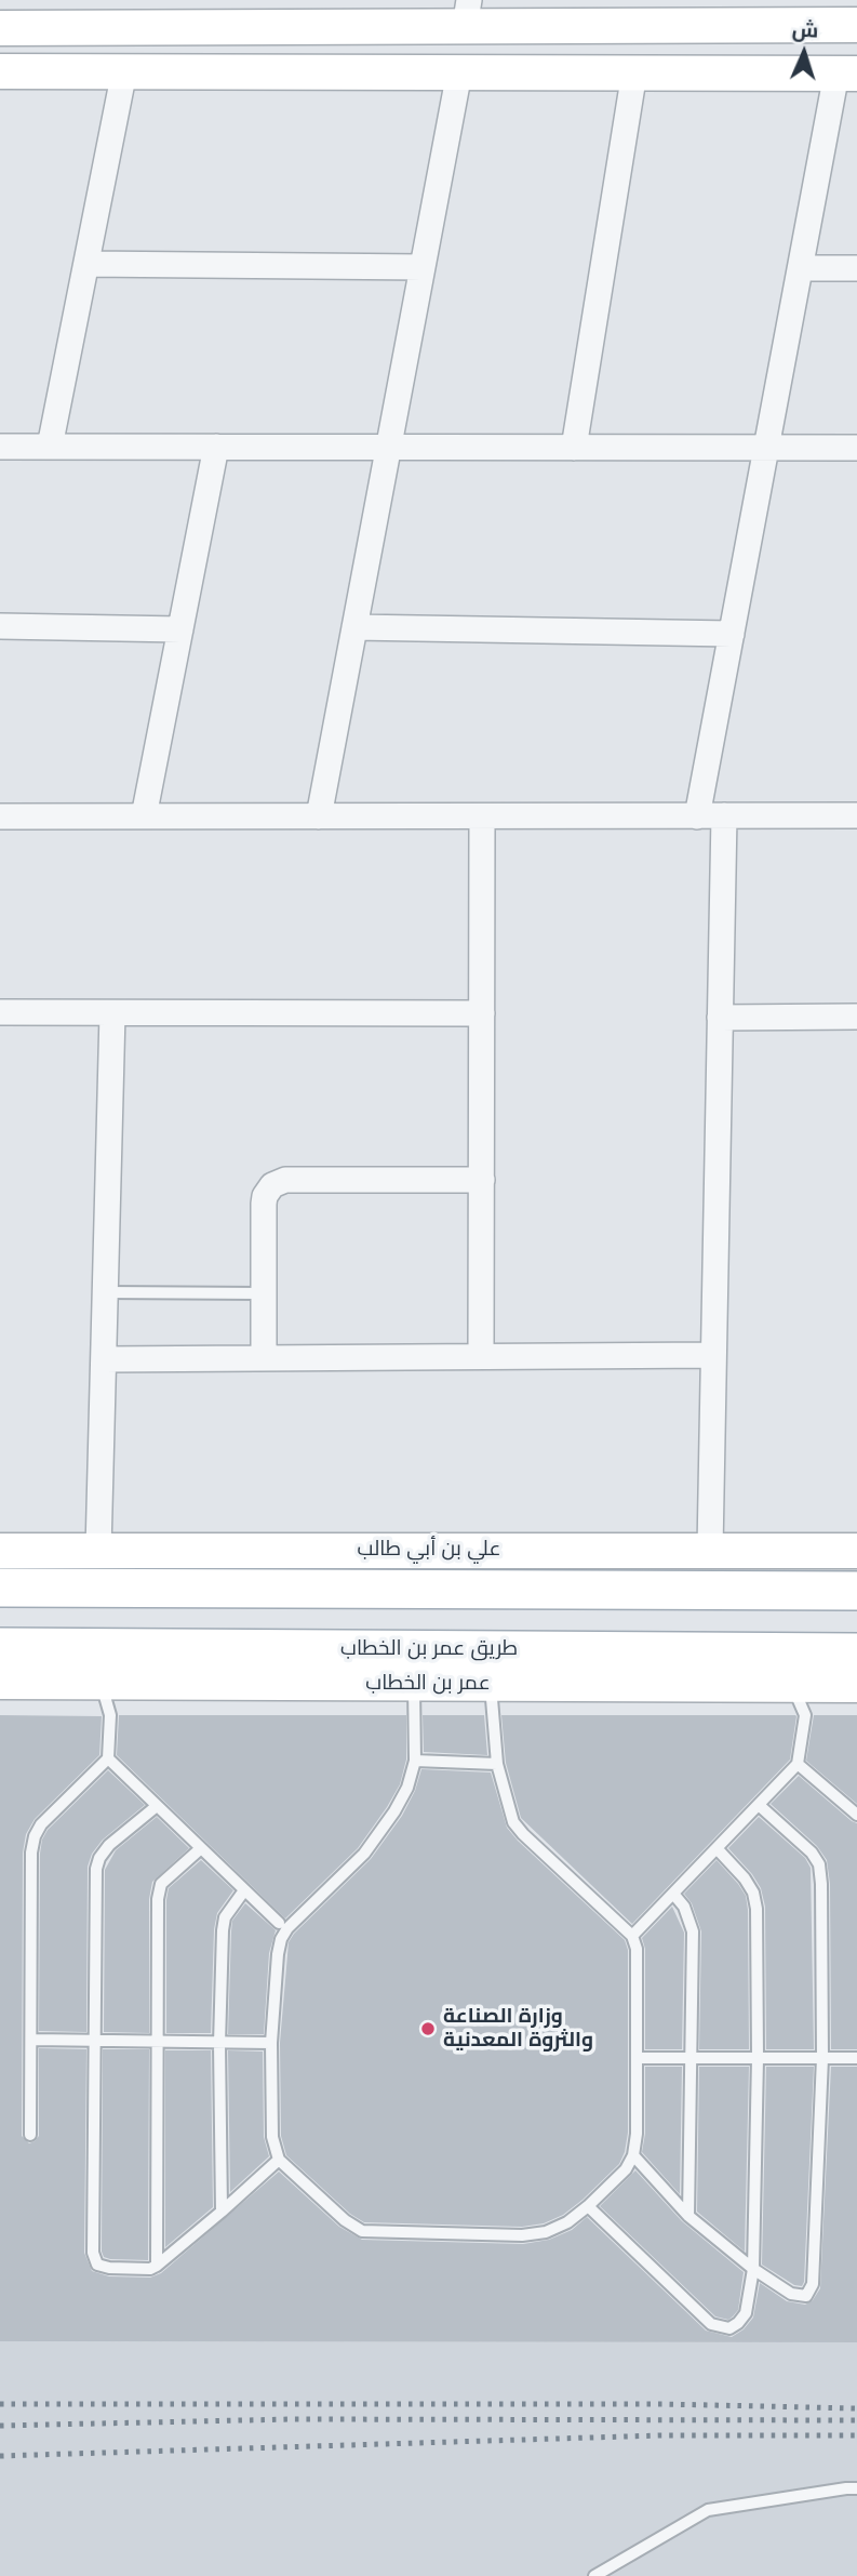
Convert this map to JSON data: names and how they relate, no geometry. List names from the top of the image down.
{
  "streets": {
    "main road": ["طريق عمر بن الخطاب"],
    "street": ["علي بن أبي طالب", "عمر بن الخطاب"]
  },
  "places": ["وزارة الصناعة والثروة المعدنية"],
  "north": "top"
}
